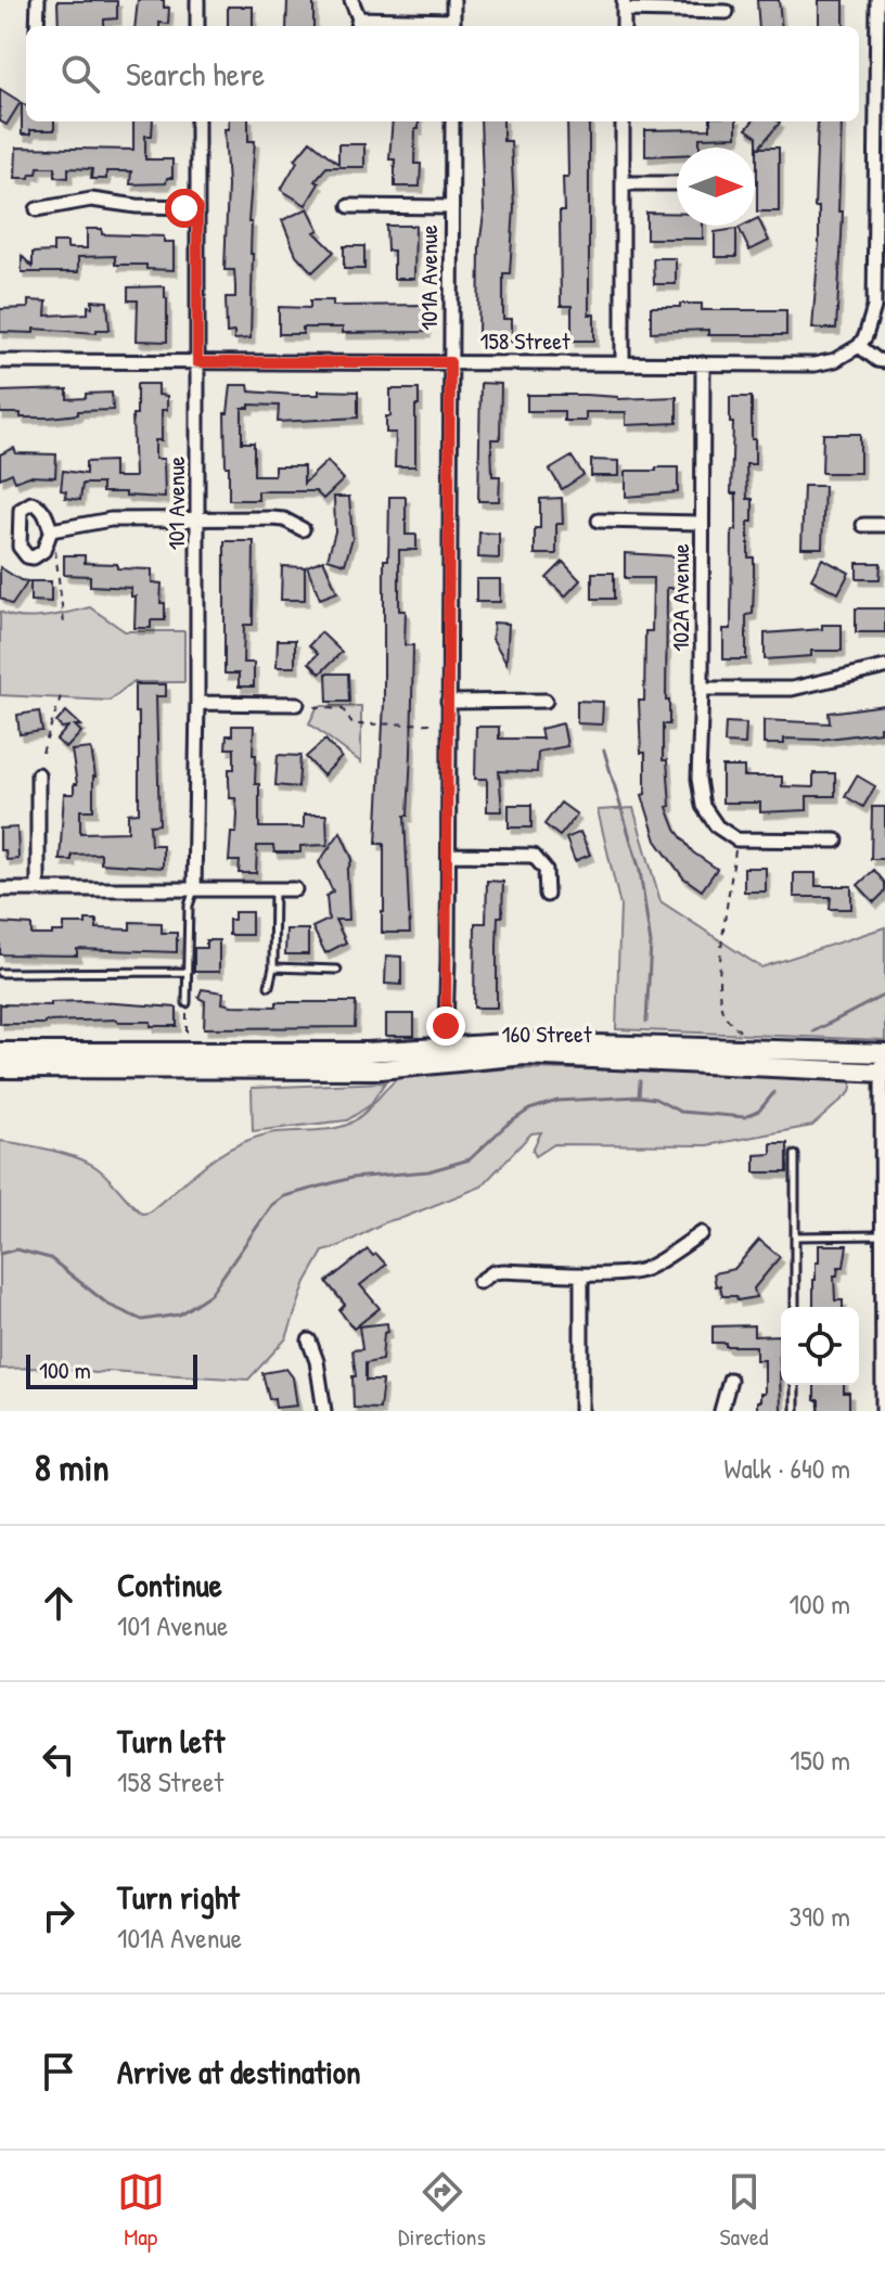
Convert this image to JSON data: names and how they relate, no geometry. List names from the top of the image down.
{
  "streets": {
    "main road": ["160 Street"],
    "street": [
      "101A Avenue",
      "158 Street",
      "101 Avenue",
      "102A Avenue"
    ]
  },
  "crossings": [
    ["101A Avenue", "158 Street"],
    ["101A Avenue", "160 Street"],
    ["158 Street", "101 Avenue"],
    ["158 Street", "102A Avenue"]
  ],
  "scale_bar": "100 m",
  "north": "right",
  "page": {
    "search": "Search here",
    "scale": "100 m",
    "heading": ["8 min", "Walk · 640 m"],
    "list": [
      ["Continue", "101 Avenue", "100 m"],
      ["Turn left", "158 Street", "150 m"],
      ["Turn right", "101A Avenue", "390 m"],
      "Arrive at destination"
    ],
    "nav": ["Map", "Directions", "Saved"]
  }
}
